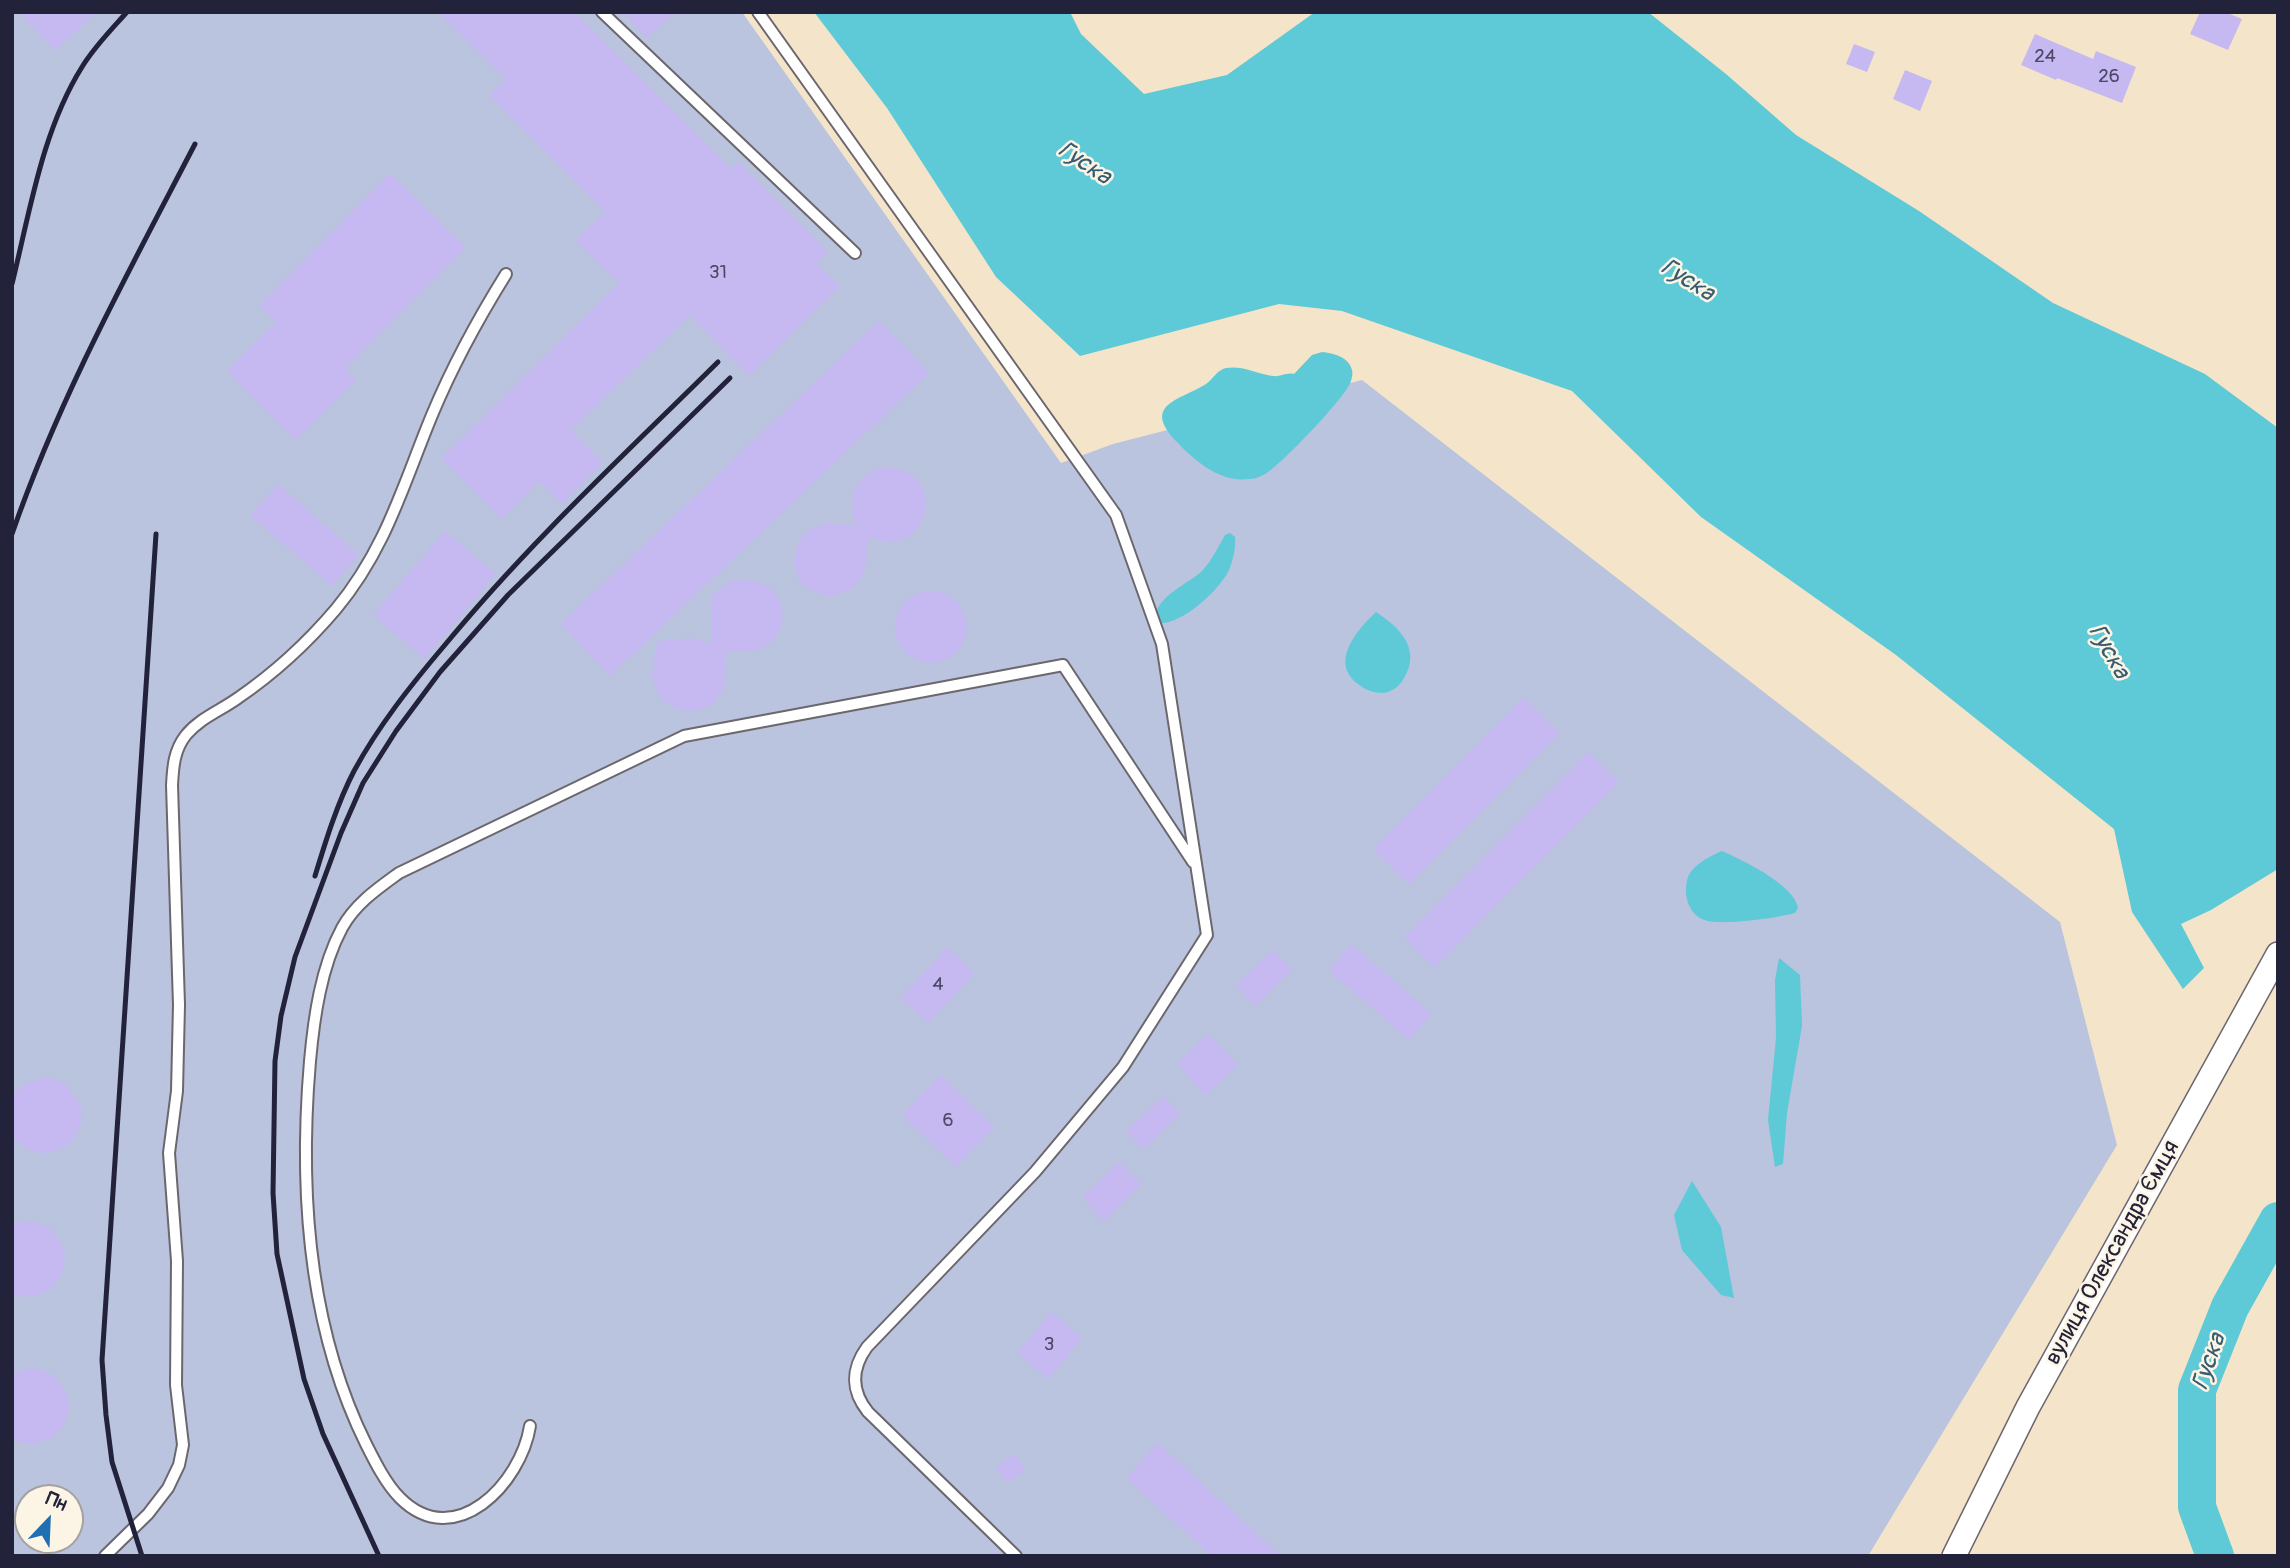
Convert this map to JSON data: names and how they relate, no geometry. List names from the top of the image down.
{
  "streets": {
    "street": ["вулиця Олександра Ємця"]
  },
  "water": ["Гуска"],
  "house_numbers": [
    "24",
    "26",
    "31",
    "4",
    "6",
    "3"
  ],
  "north": "top right"
}
